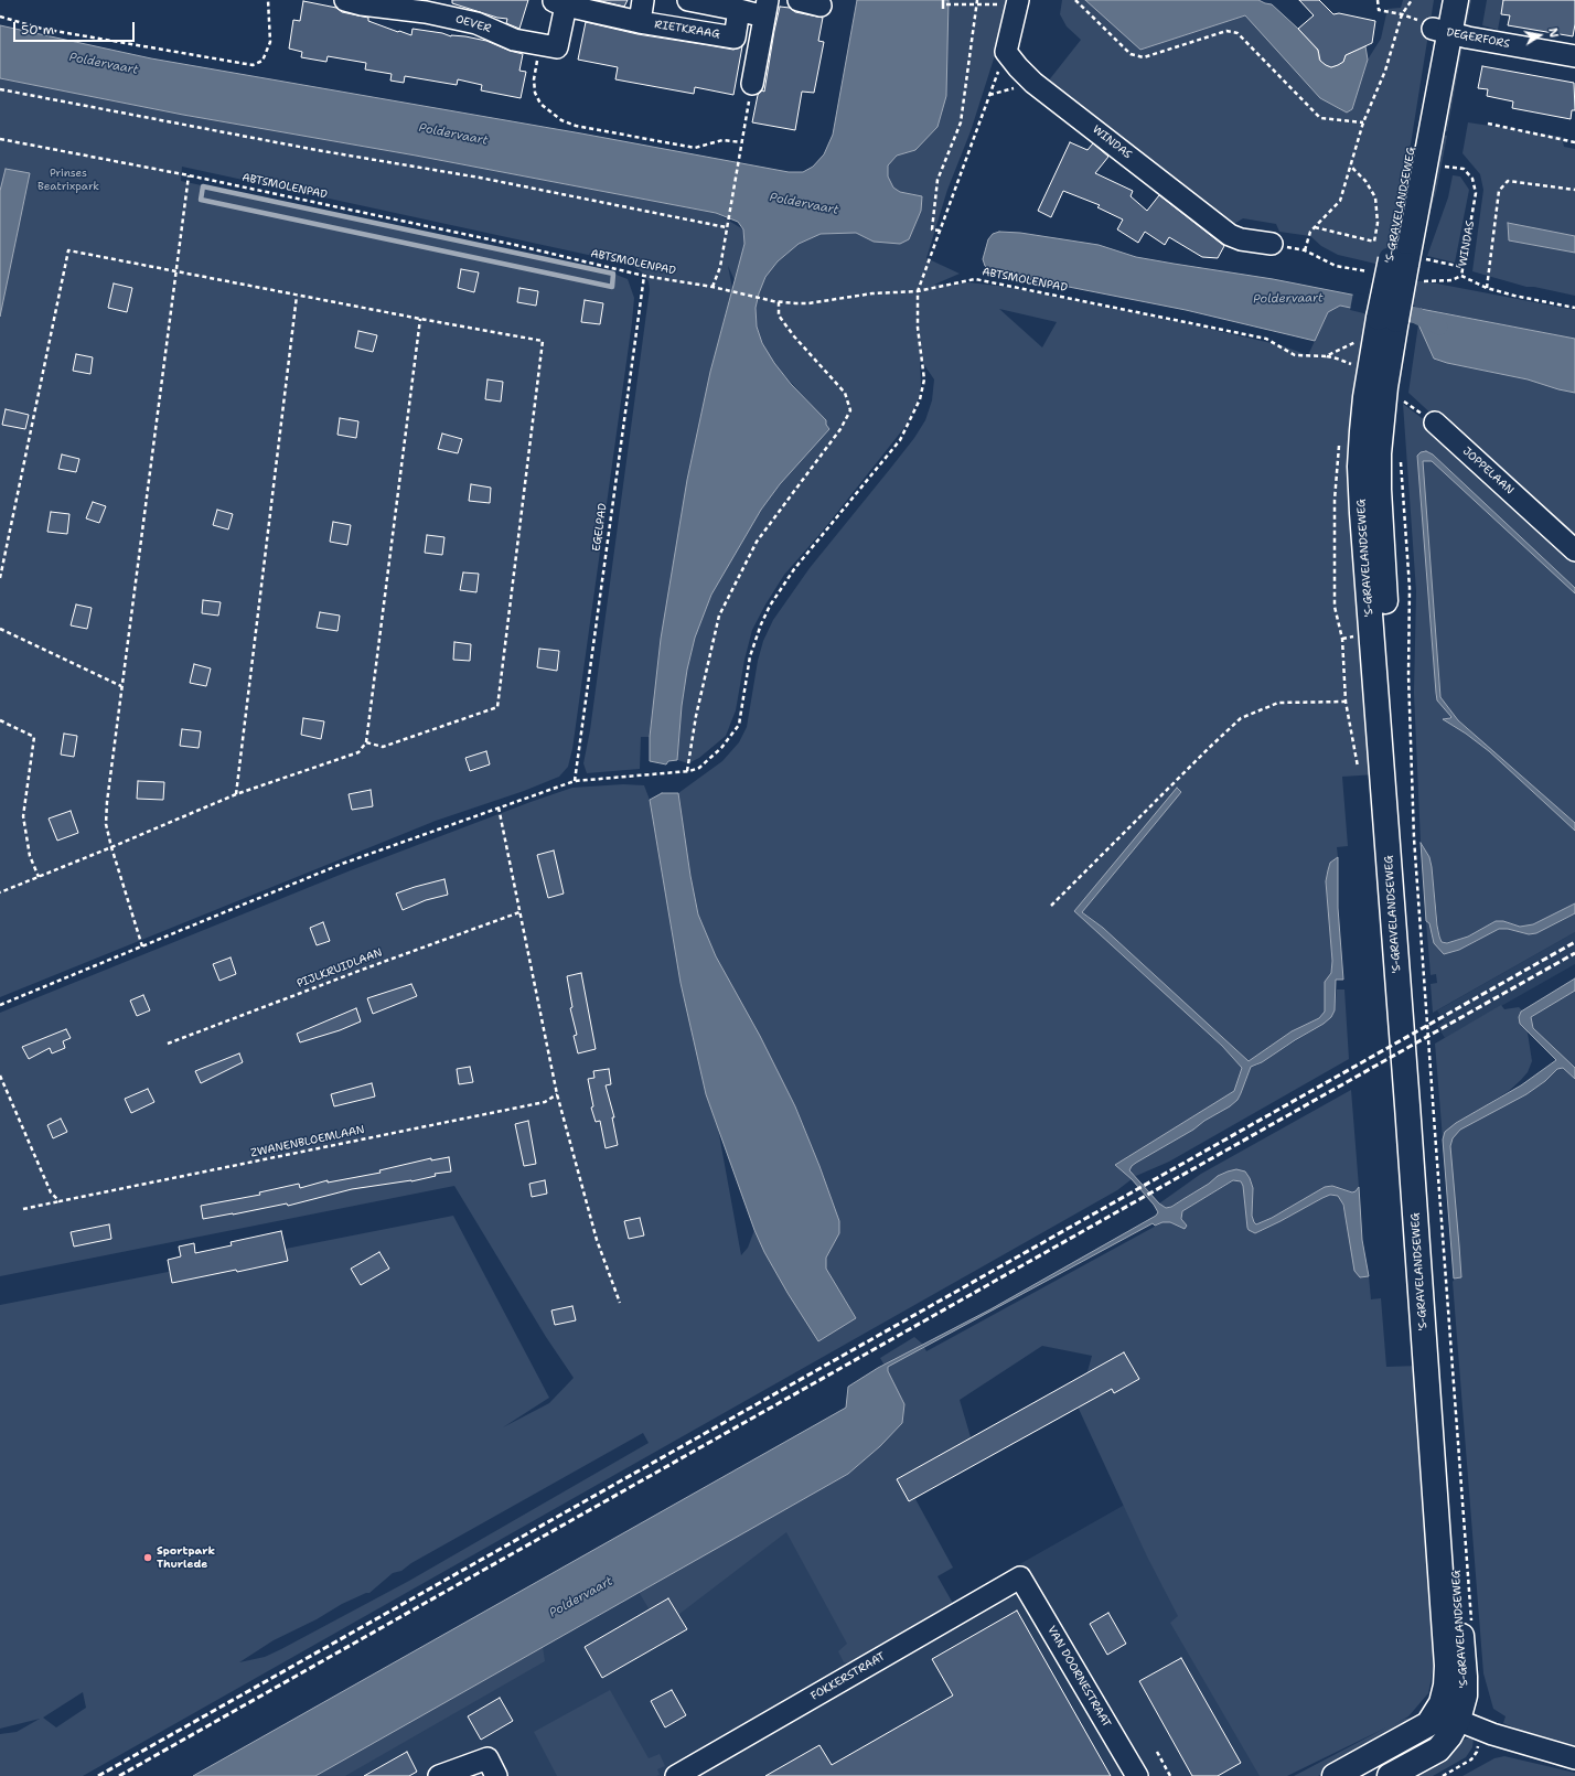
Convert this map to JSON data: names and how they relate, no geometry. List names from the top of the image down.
{
  "streets": {
    "main road": ["'S-GRAVELANDSEWEG"],
    "street": [
      "OEVER",
      "RIETKRAAG",
      "DEGERFORS",
      "WINDAS",
      "JOPPELAAN",
      "FOKKERSTRAAT",
      "VAN DOORNESTRAAT"
    ],
    "path": [
      "ABTSMOLENPAD",
      "EGELPAD",
      "PIJLKRUIDLAAN",
      "ZWANENBLOEMLAAN"
    ]
  },
  "crossings": [
    ["OEVER", "RIETKRAAG"],
    ["DEGERFORS", "'S-GRAVELANDSEWEG"],
    ["ABTSMOLENPAD", "EGELPAD"],
    ["FOKKERSTRAAT", "VAN DOORNESTRAAT"]
  ],
  "water": ["Poldervaart"],
  "parks": ["Prinses Beatrixpark"],
  "places": ["Sportpark Thurlede"],
  "scale_bar": "50 m",
  "north": "right"
}
